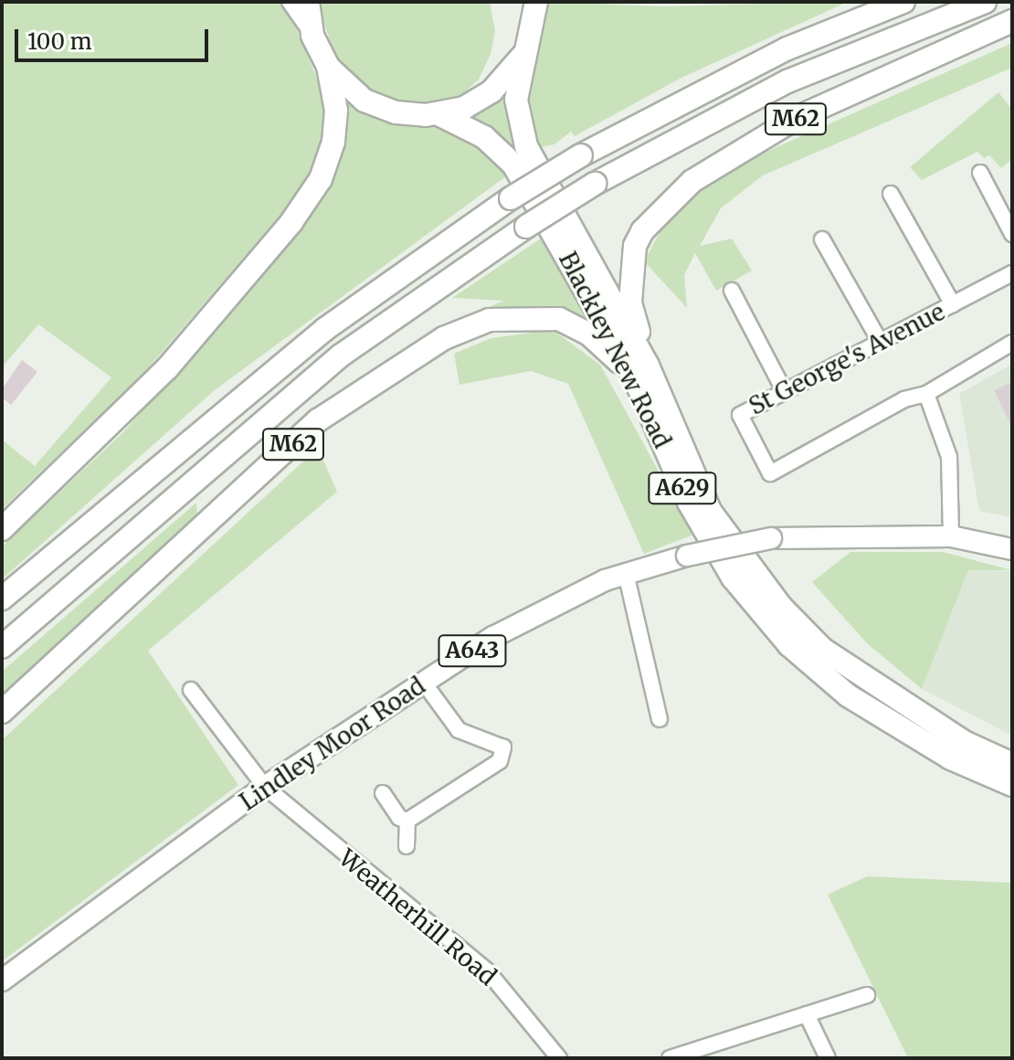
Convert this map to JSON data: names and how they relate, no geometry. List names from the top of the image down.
{
  "streets": {
    "highway": ["M62", "Blackley New Road", "A629"],
    "main road": ["A643", "Lindley Moor Road"],
    "street": ["St George's Avenue", "Weatherhill Road"]
  },
  "crossings": [
    ["M62", "Blackley New Road"],
    ["Lindley Moor Road", "Weatherhill Road"]
  ],
  "scale_bar": "100 m"
}
